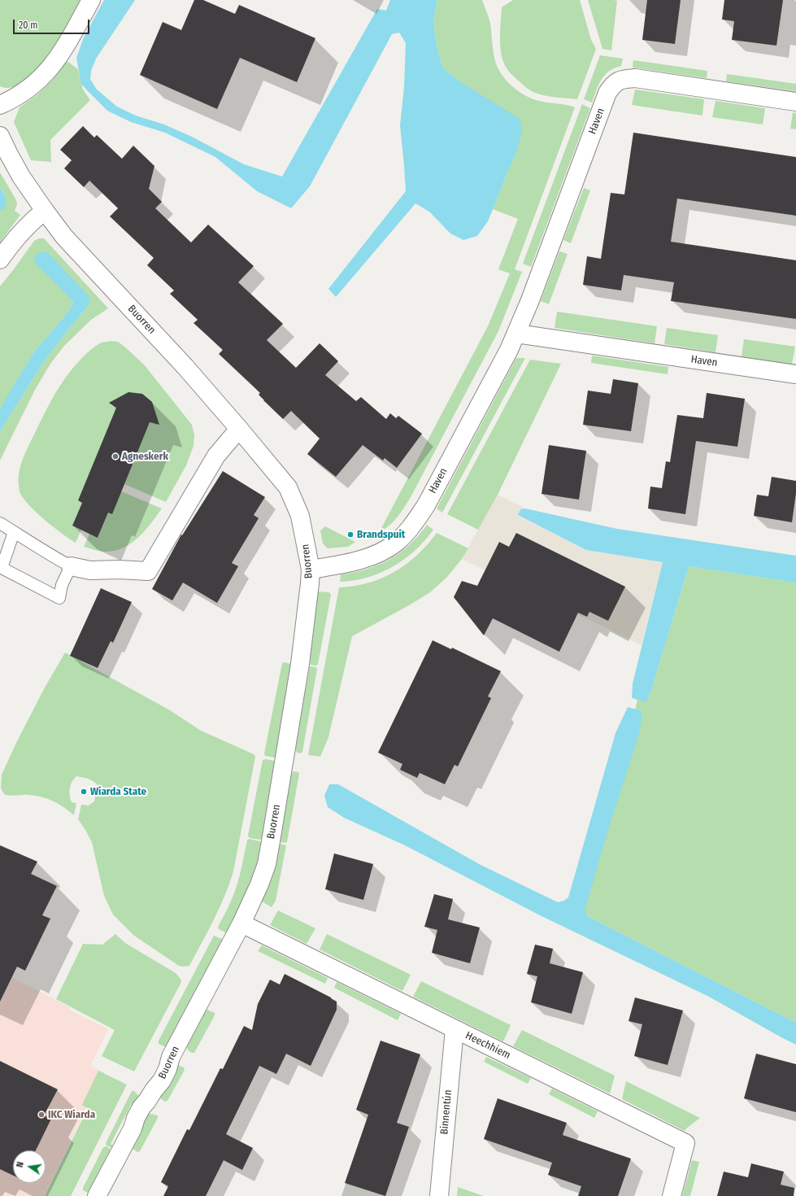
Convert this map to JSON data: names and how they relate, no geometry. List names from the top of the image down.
{
  "streets": {
    "street": [
      "Haven",
      "Buorren",
      "Heechhiem",
      "Binnentún"
    ]
  },
  "crossings": [
    ["Haven", "Buorren"],
    ["Buorren", "Heechhiem"],
    ["Heechhiem", "Binnentún"]
  ],
  "places": [
    "Agneskerk",
    "Brandspuit",
    "Wiarda State",
    "IKC Wiarda"
  ],
  "scale_bar": "20 m",
  "north": "left"
}
